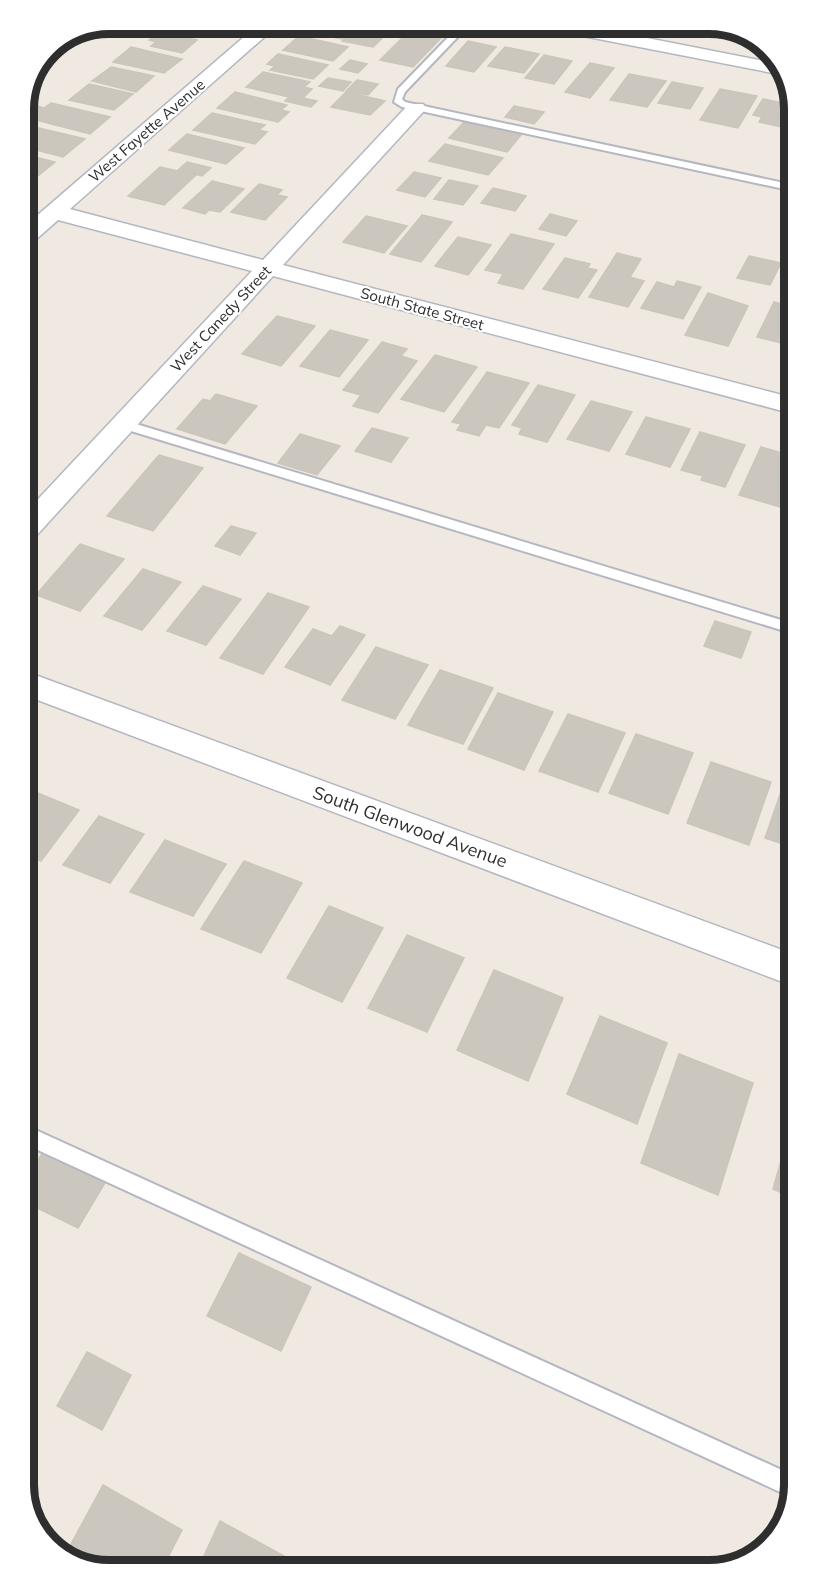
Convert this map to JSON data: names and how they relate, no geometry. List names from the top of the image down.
{
  "streets": {
    "street": [
      "West Fayette Avenue",
      "South State Street",
      "West Canedy Street",
      "South Glenwood Avenue"
    ]
  },
  "crossings": [
    ["West Fayette Avenue", "South State Street"],
    ["South State Street", "West Canedy Street"]
  ]
}
